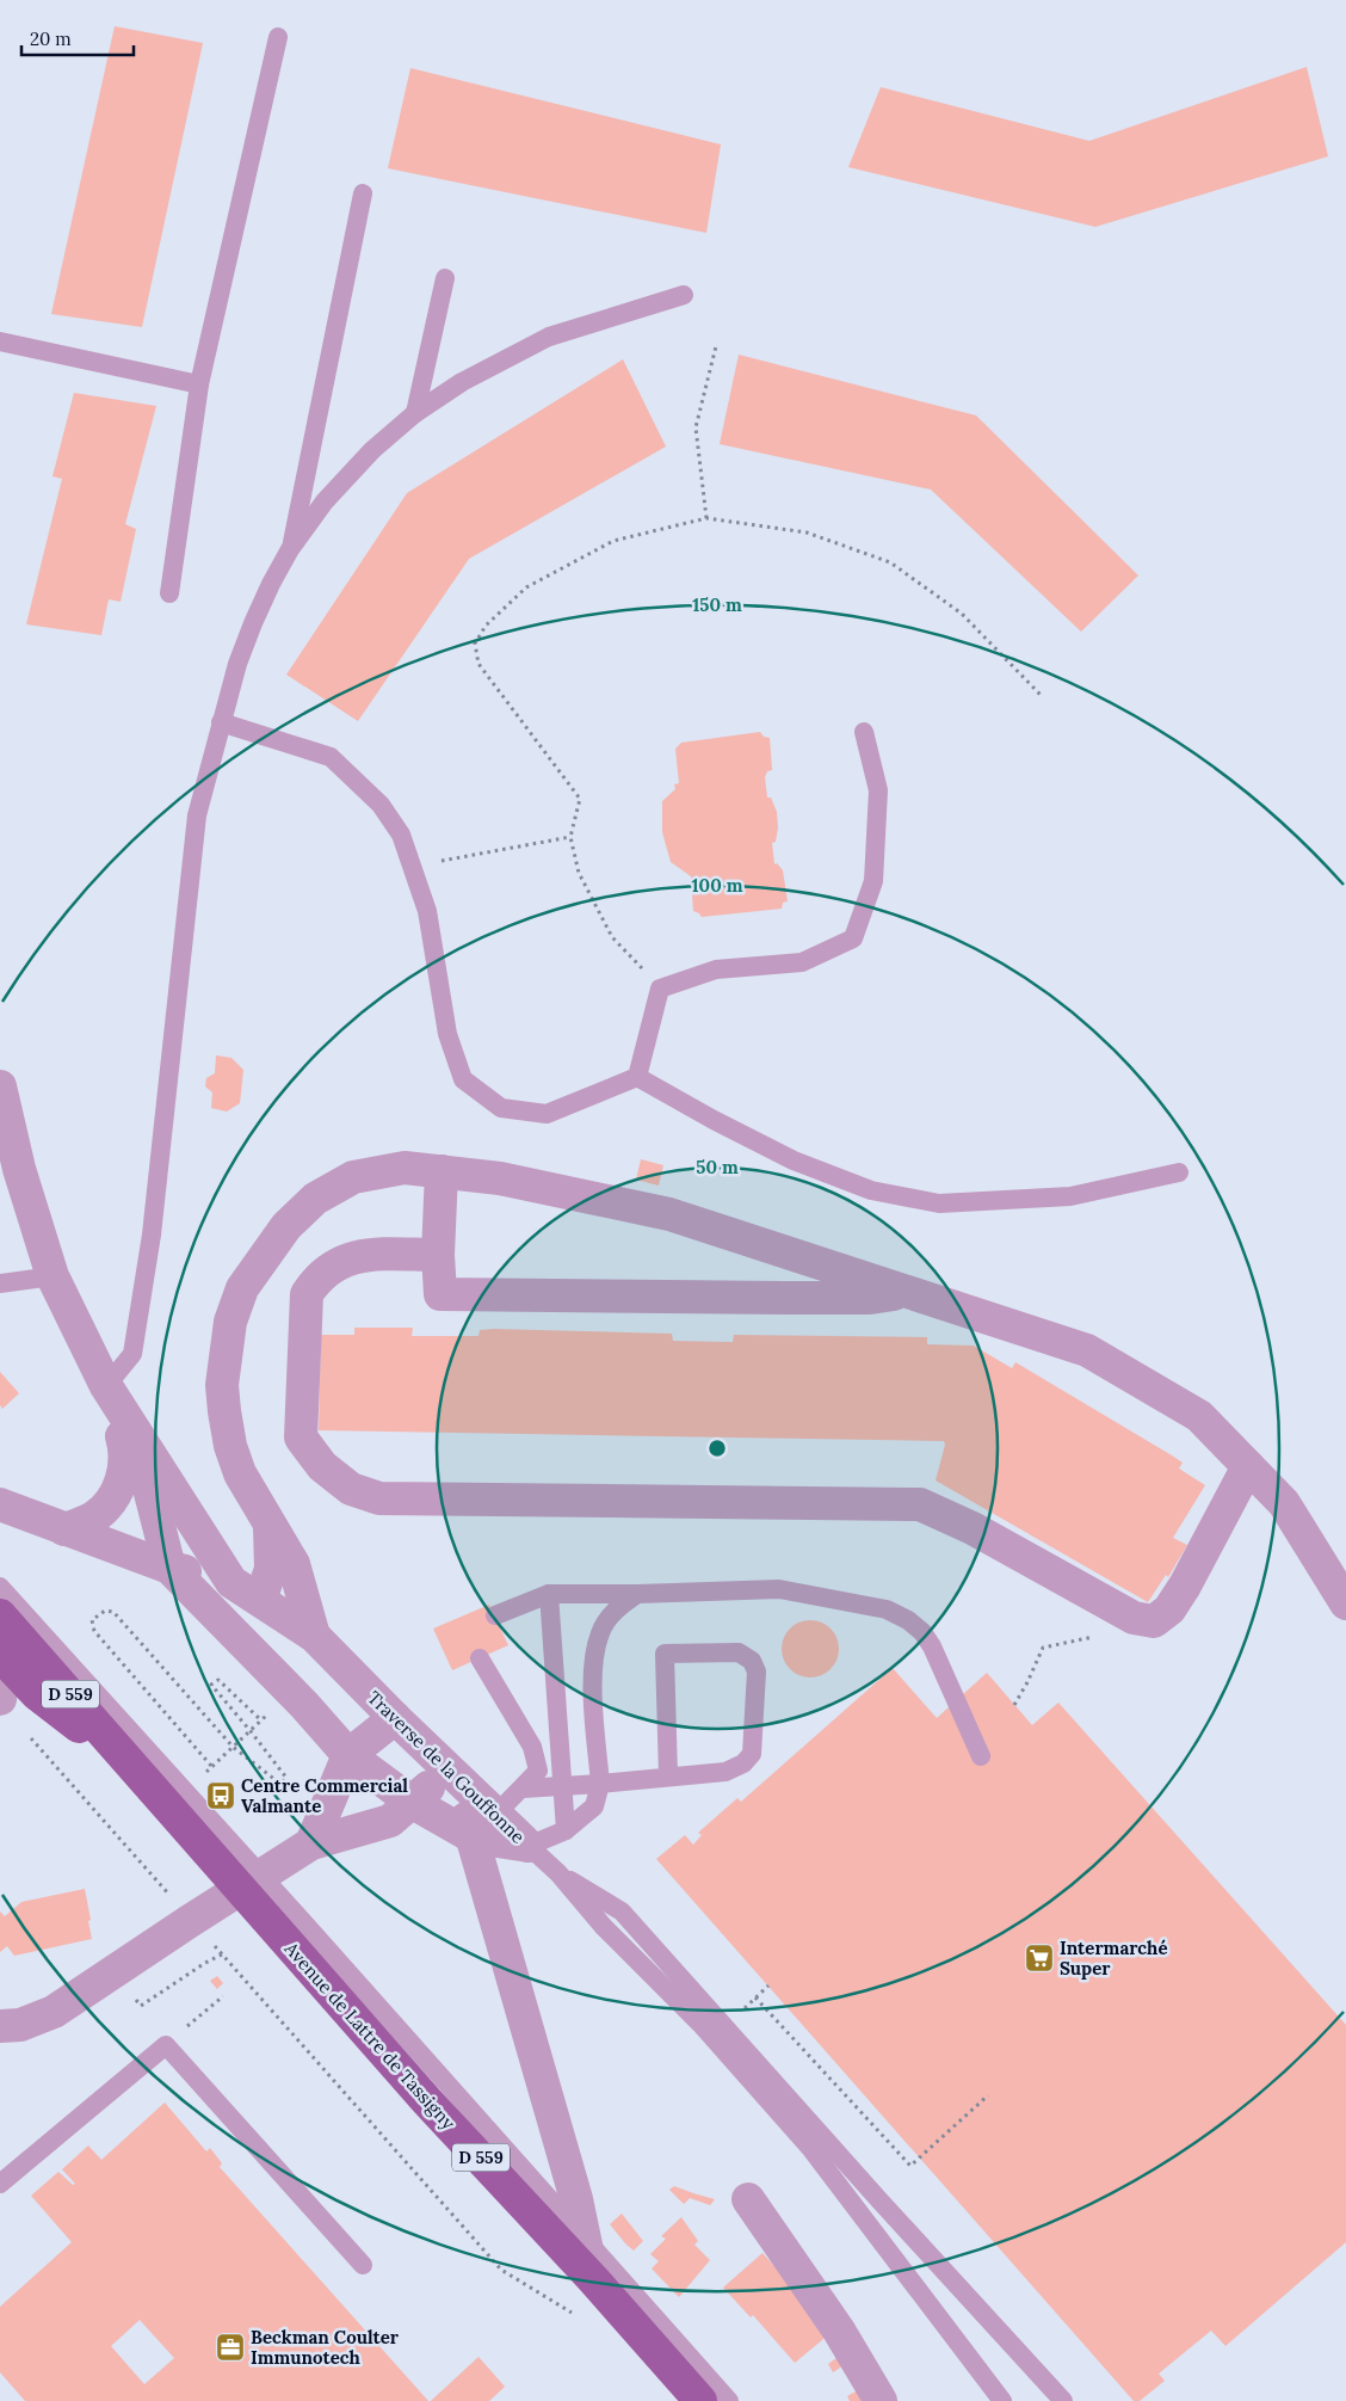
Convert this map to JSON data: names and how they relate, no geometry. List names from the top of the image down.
{
  "streets": {
    "main road": ["D 559", "Avenue de Lattre de Tassigny"],
    "street": ["Traverse de la Gouffonne"]
  },
  "places": {
    "bus stop": ["Centre Commercial Valmante"],
    "supermarket": ["Intermarché Super"],
    "office": ["Beckman Coulter Immunotech"]
  },
  "scale_bar": "20 m",
  "rings": ["150 m", "100 m", "50 m"]
}
